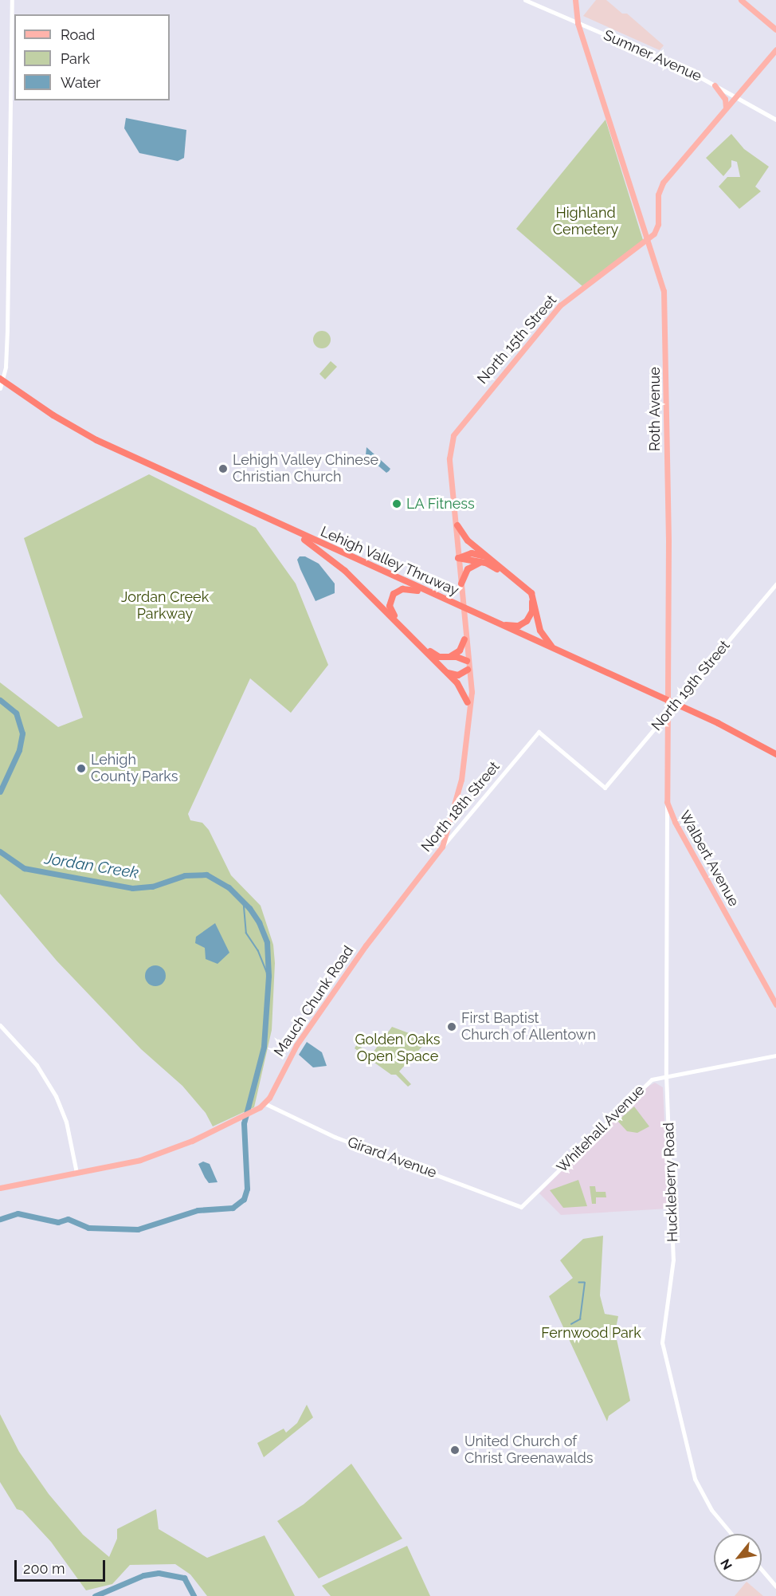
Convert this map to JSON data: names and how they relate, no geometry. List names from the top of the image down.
{
  "streets": {
    "highway": ["Lehigh Valley Thruway"],
    "main road": [
      "North 15th Street",
      "Roth Avenue",
      "North 18th Street",
      "Walbert Avenue",
      "Mauch Chunk Road"
    ],
    "street": [
      "Sumner Avenue",
      "North 19th Street",
      "Whitehall Avenue",
      "Girard Avenue",
      "Huckleberry Road"
    ]
  },
  "crossings": [
    ["Sumner Avenue", "Roth Avenue"],
    ["North 15th Street", "Roth Avenue"],
    ["Roth Avenue", "North 19th Street"],
    ["Roth Avenue", "Walbert Avenue"],
    ["North 19th Street", "North 18th Street"],
    ["North 19th Street", "Walbert Avenue"],
    ["North 18th Street", "Mauch Chunk Road"],
    ["Walbert Avenue", "Huckleberry Road"],
    ["Mauch Chunk Road", "Girard Avenue"],
    ["Whitehall Avenue", "Girard Avenue"],
    ["Whitehall Avenue", "Huckleberry Road"]
  ],
  "water": ["Jordan Creek"],
  "parks": [
    "Highland Cemetery",
    "Jordan Creek Parkway",
    "Golden Oaks Open Space",
    "Fernwood Park"
  ],
  "places": [
    "Lehigh Valley Chinese Christian Church",
    "LA Fitness",
    "Lehigh County Parks",
    "First Baptist Church of Allentown",
    "United Church of Christ Greenawalds"
  ],
  "legend": ["Road", "Park", "Water"],
  "scale_bar": "200 m",
  "north": "bottom left"
}
